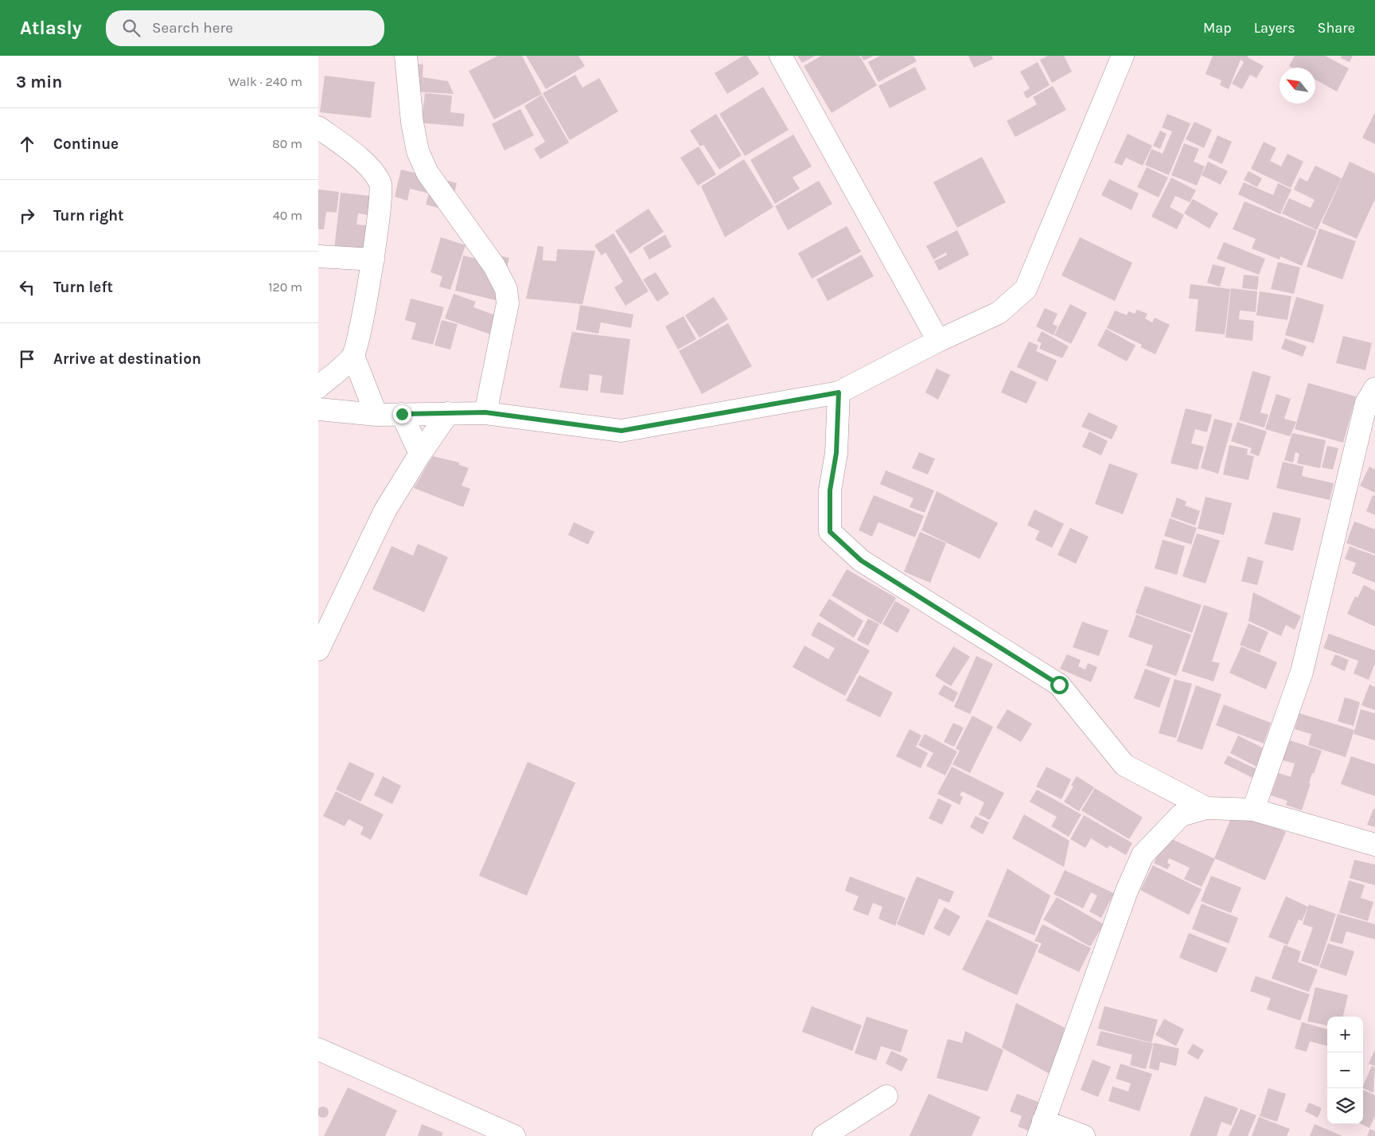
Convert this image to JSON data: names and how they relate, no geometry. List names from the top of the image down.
{
  "north": "top left",
  "page": {
    "header": "Atlasly",
    "search": "Search here",
    "nav": ["Map", "Layers", "Share"],
    "heading": ["3 min", "Walk · 240 m"],
    "list": [
      ["Continue", "80 m"],
      ["Turn right", "40 m"],
      ["Turn left", "120 m"],
      "Arrive at destination"
    ],
    "map_buttons": ["+", "−"]
  }
}
